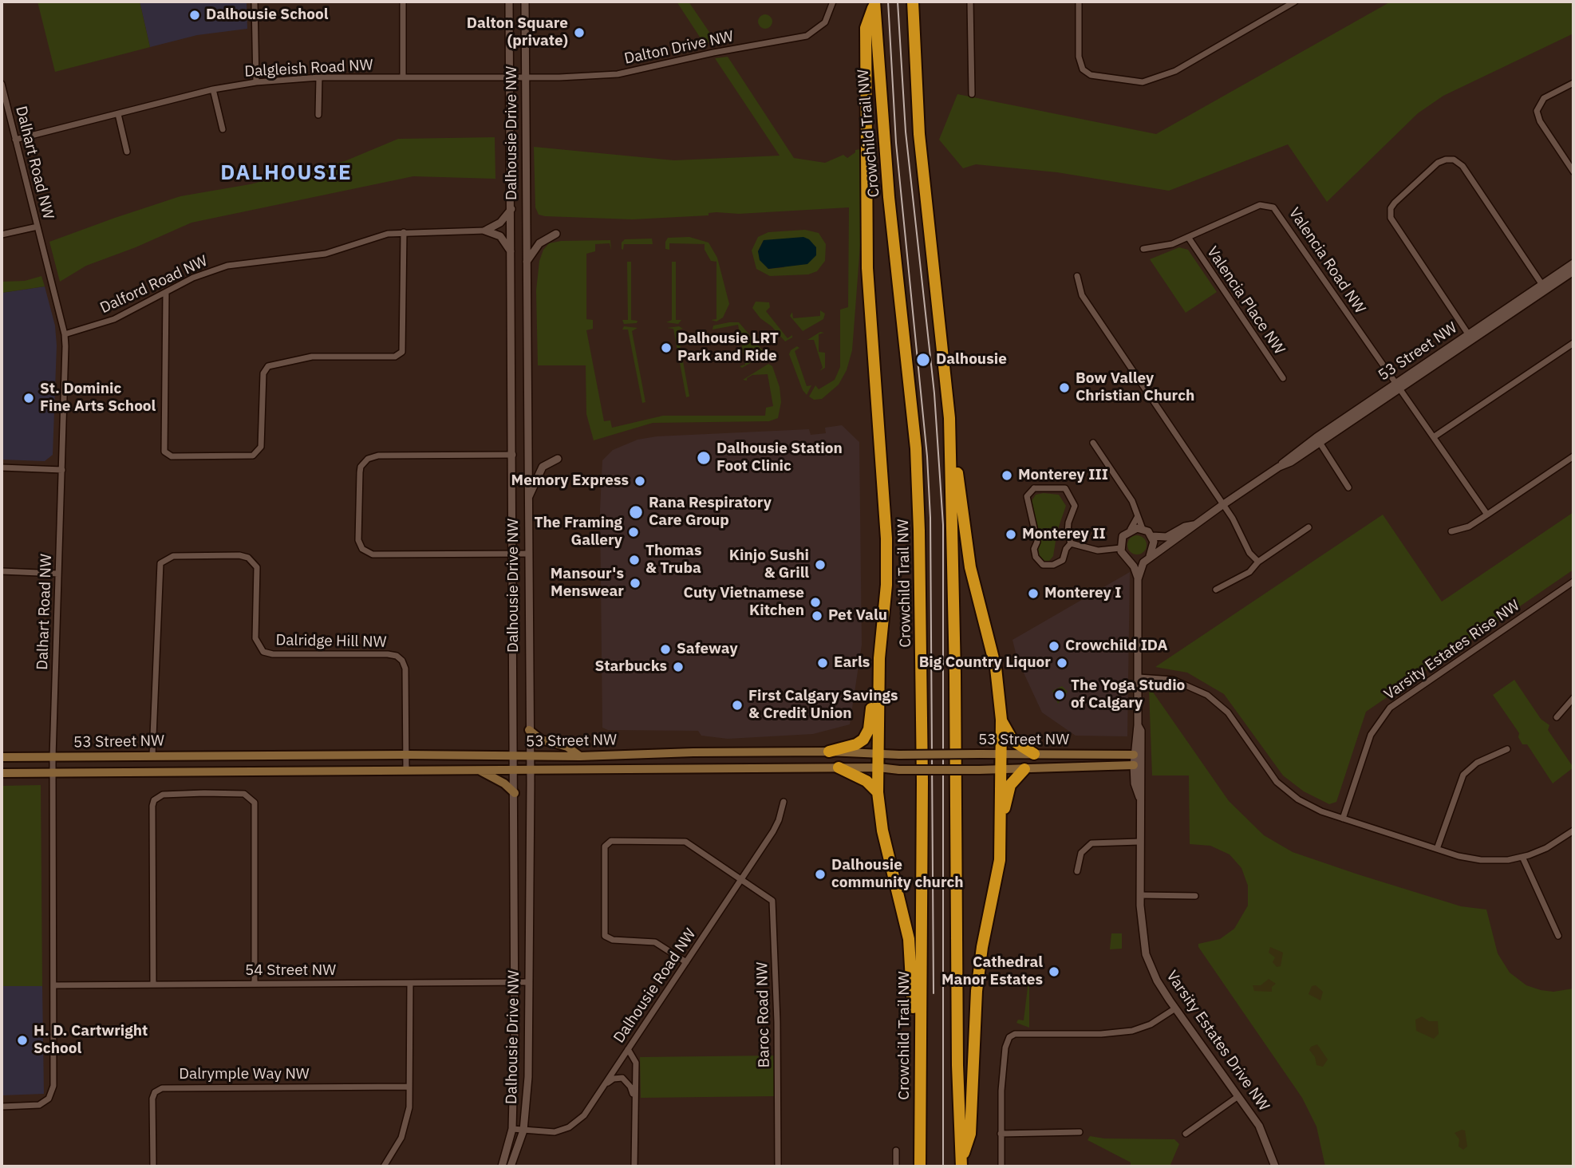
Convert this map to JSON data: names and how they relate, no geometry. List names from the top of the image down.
{
  "streets": {
    "highway": ["Crowchild Trail NW"],
    "main road": ["53 Street NW"],
    "street": [
      "Dalton Drive NW",
      "Dalgleish Road NW",
      "Dalhousie Drive NW",
      "Dalhart Road NW",
      "Valencia Road NW",
      "Dalford Road NW",
      "Valencia Place NW",
      "Dalridge Hill NW",
      "Varsity Estates Rise NW",
      "54 Street NW",
      "Dalhousie Road NW",
      "Baroc Road NW",
      "Varsity Estates Drive NW",
      "Dalrymple Way NW"
    ]
  },
  "crossings": [
    ["Dalton Drive NW", "Dalgleish Road NW"],
    ["Dalton Drive NW", "Dalhousie Drive NW"],
    ["Dalgleish Road NW", "Dalhousie Drive NW"],
    ["Dalgleish Road NW", "Dalhart Road NW"],
    ["Dalhousie Drive NW", "53 Street NW"],
    ["Dalhousie Drive NW", "54 Street NW"],
    ["Dalhousie Drive NW", "Dalhousie Road NW"],
    ["Dalhart Road NW", "Dalford Road NW"],
    ["Dalhart Road NW", "53 Street NW"],
    ["Dalhart Road NW", "54 Street NW"],
    ["Valencia Road NW", "Valencia Place NW"],
    ["Valencia Road NW", "53 Street NW"],
    ["53 Street NW", "Dalridge Hill NW"],
    ["53 Street NW", "Varsity Estates Drive NW"],
    ["Dalhousie Road NW", "Baroc Road NW"]
  ],
  "districts": ["DALHOUSIE"],
  "places": [
    "Dalhousie School",
    "Dalton Square (private)",
    "Dalhousie LRT Park and Ride",
    "Dalhousie",
    "Bow Valley Christian Church",
    "St. Dominic Fine Arts School",
    "Dalhousie Station Foot Clinic",
    "Monterey III",
    "Memory Express",
    "Rana Respiratory Care Group",
    "The Framing Gallery",
    "Monterey II",
    "Thomas & Truba",
    "Kinjo Sushi & Grill",
    "Mansour's Menswear",
    "Monterey I",
    "Cuty Vietnamese Kitchen",
    "Pet Valu",
    "Crowchild IDA",
    "Safeway",
    "Earls",
    "Big Country Liquor",
    "Starbucks",
    "The Yoga Studio of Calgary",
    "First Calgary Savings & Credit Union",
    "Dalhousie community church",
    "Cathedral Manor Estates",
    "H. D. Cartwright School"
  ]
}
